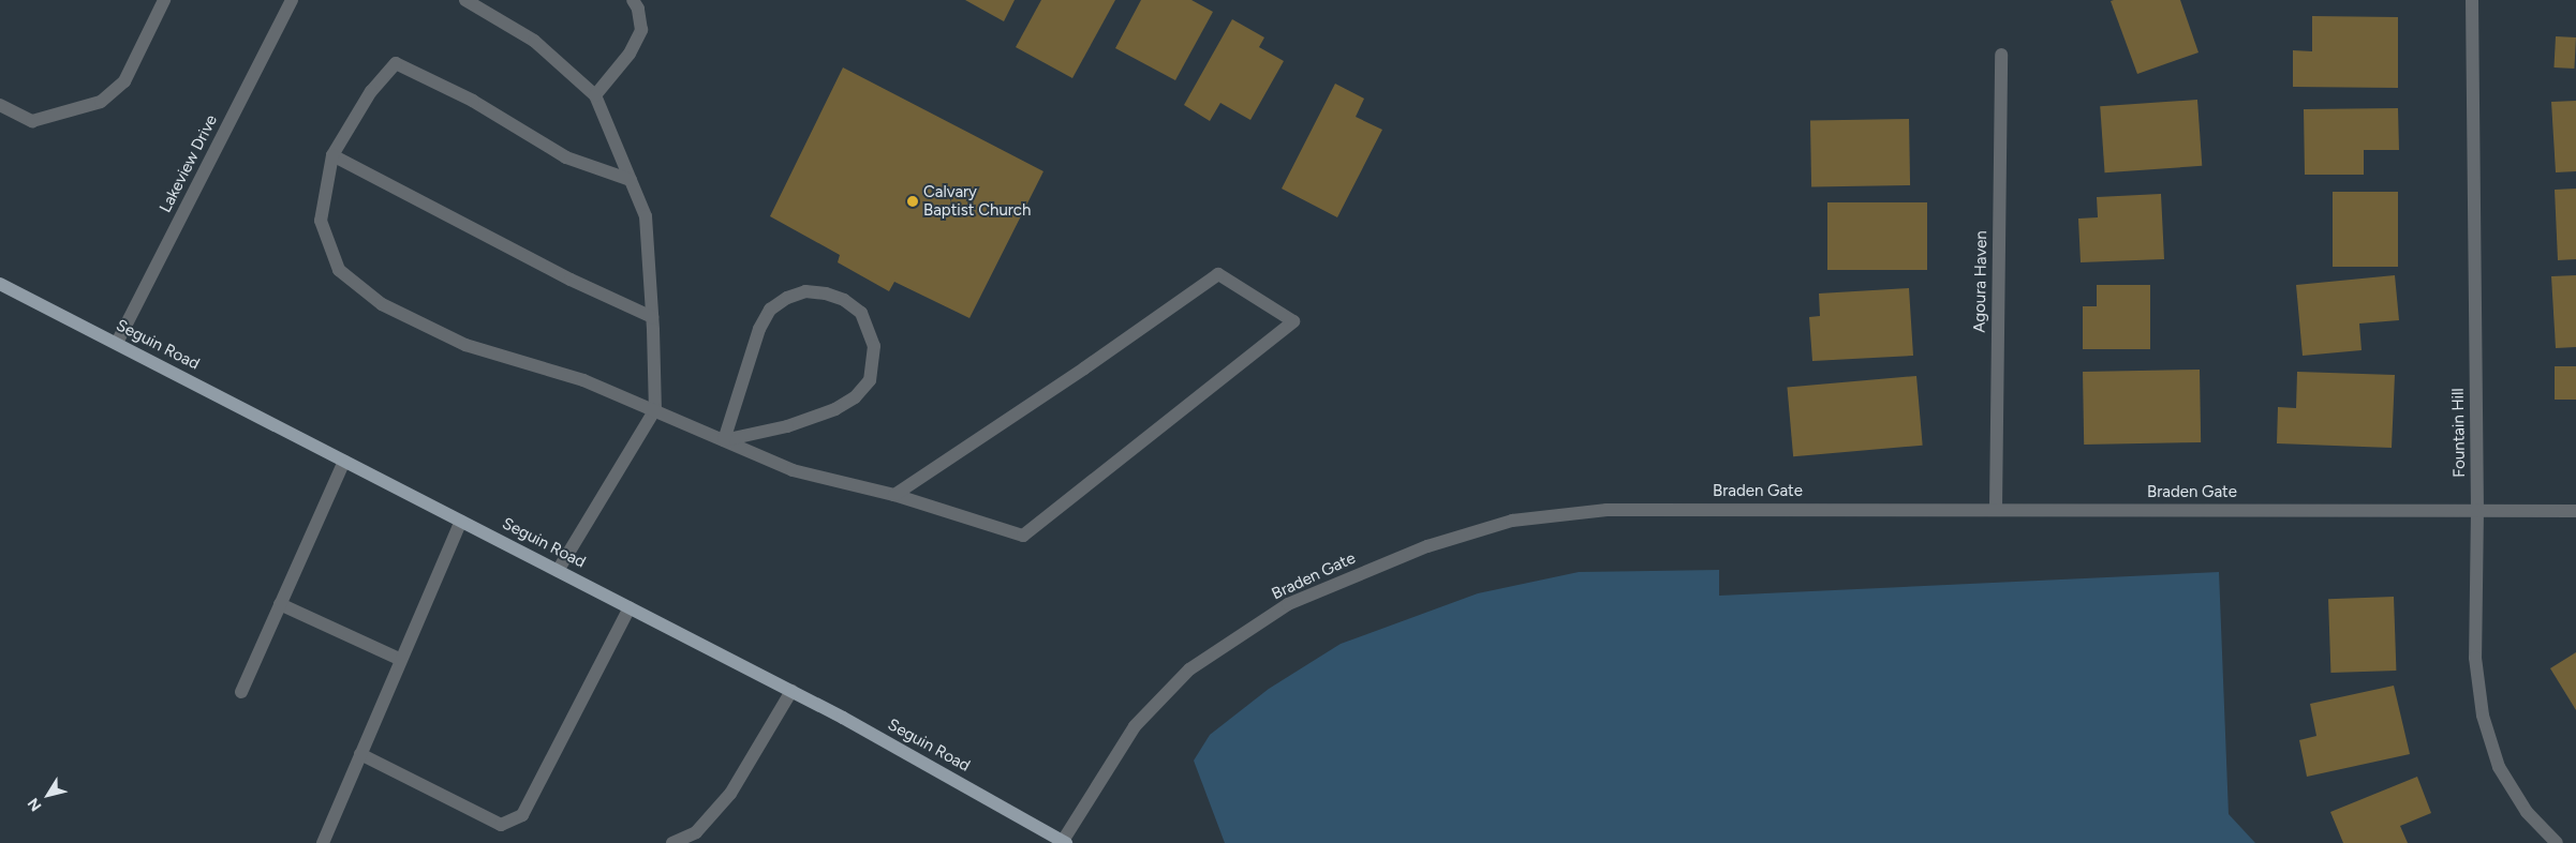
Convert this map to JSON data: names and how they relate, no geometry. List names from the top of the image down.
{
  "streets": {
    "main road": ["Seguin Road"],
    "street": [
      "Lakeview Drive",
      "Agoura Haven",
      "Fountain Hill",
      "Braden Gate"
    ]
  },
  "crossings": [
    ["Lakeview Drive", "Seguin Road"],
    ["Agoura Haven", "Braden Gate"],
    ["Seguin Road", "Braden Gate"],
    ["Fountain Hill", "Braden Gate"]
  ],
  "places": ["Calvary Baptist Church"],
  "north": "bottom left"
}
